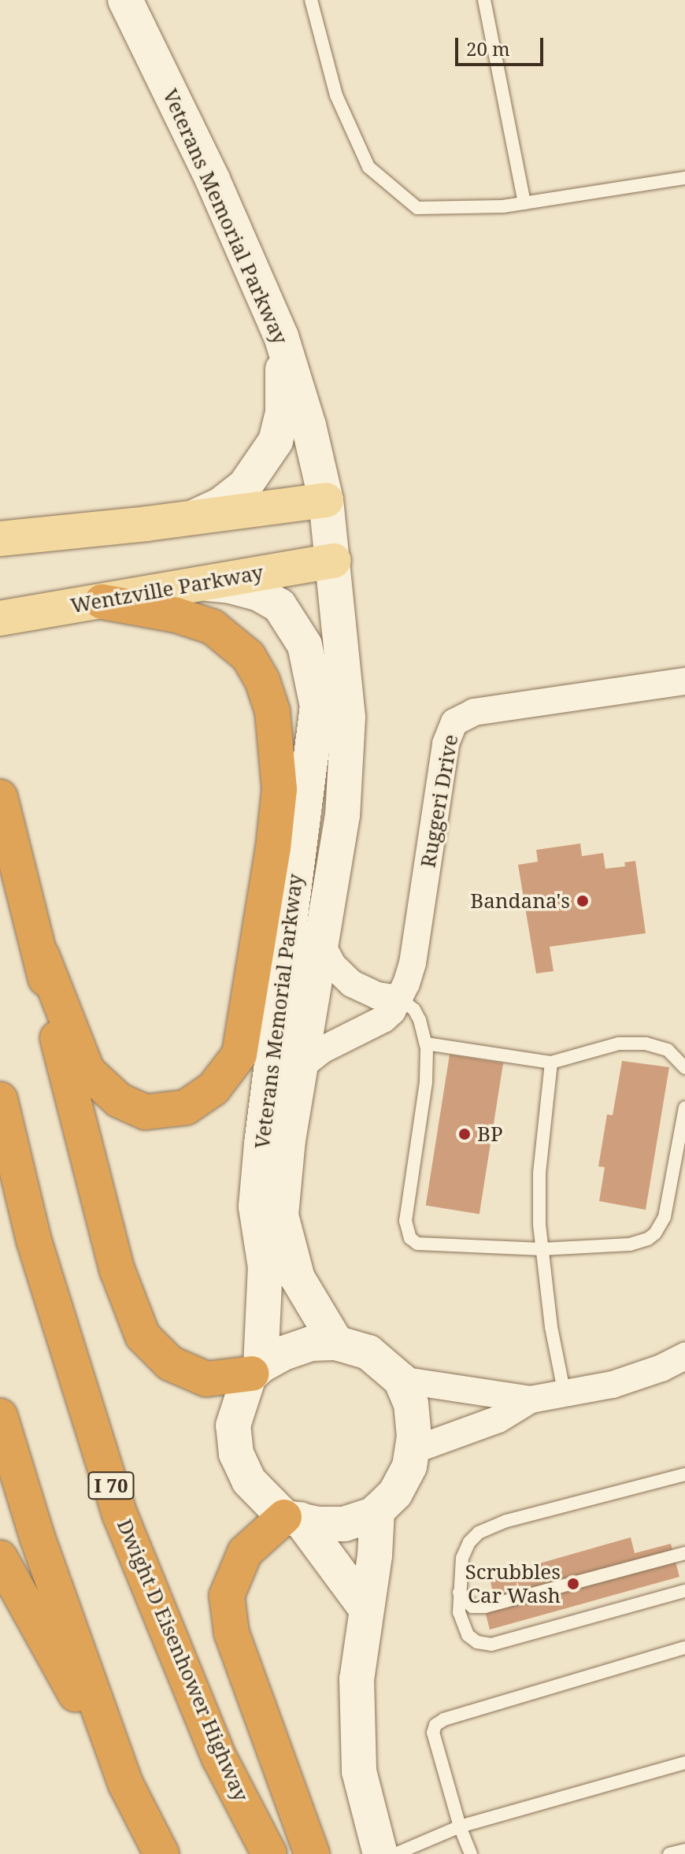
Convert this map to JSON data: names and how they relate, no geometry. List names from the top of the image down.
{
  "streets": {
    "highway": ["I 70", "Dwight D Eisenhower Highway"],
    "main road": ["Wentzville Parkway"],
    "street": ["Veterans Memorial Parkway", "Ruggeri Drive"]
  },
  "crossings": [
    ["Veterans Memorial Parkway", "Wentzville Parkway"],
    ["Veterans Memorial Parkway", "Ruggeri Drive"]
  ],
  "places": ["Bandana's", "BP", "Scrubbles Car Wash"],
  "scale_bar": "20 m"
}
